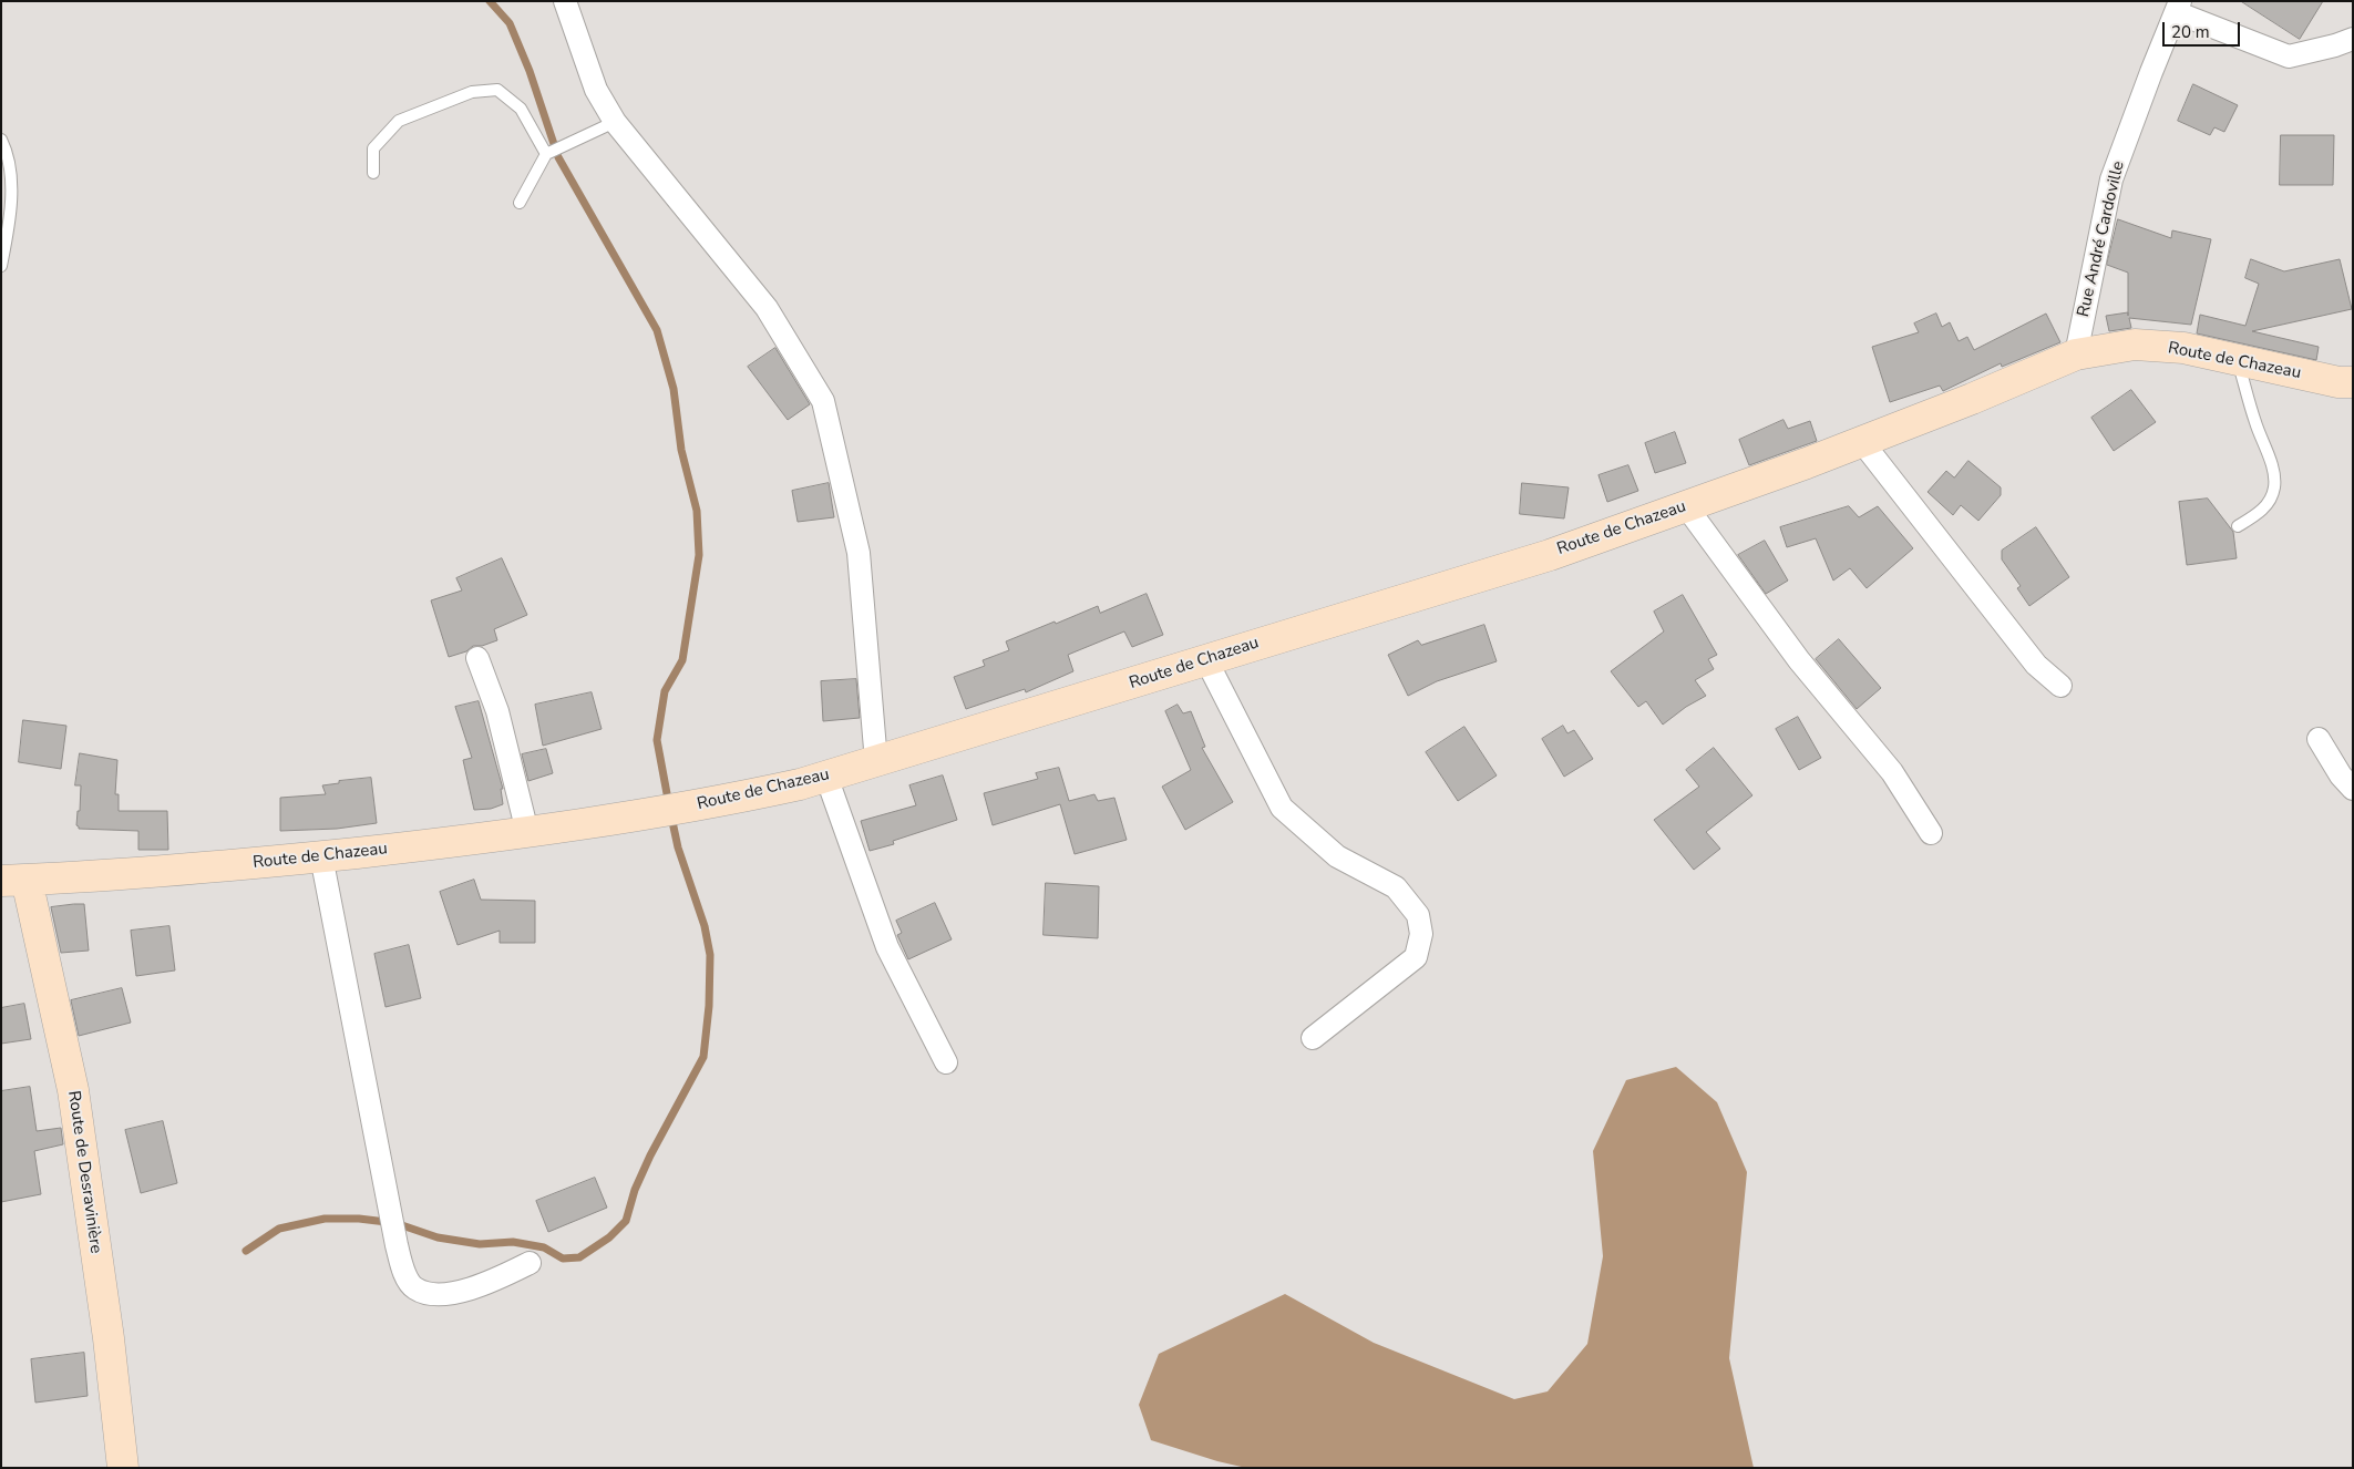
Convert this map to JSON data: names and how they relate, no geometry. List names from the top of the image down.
{
  "streets": {
    "main road": ["Route de Chazeau", "Route de Desravinière"],
    "street": ["Rue André Cardoville"]
  },
  "crossings": [
    ["Rue André Cardoville", "Route de Chazeau"],
    ["Route de Chazeau", "Route de Desravinière"]
  ],
  "scale_bar": "20 m"
}
